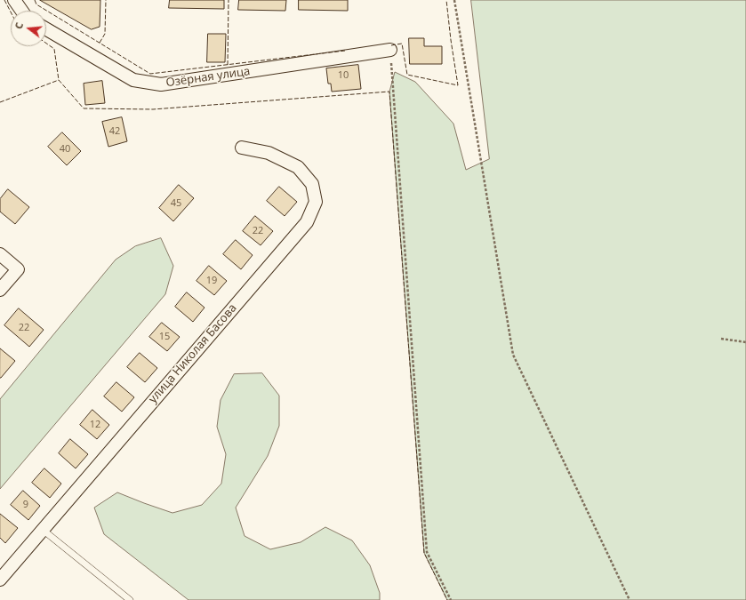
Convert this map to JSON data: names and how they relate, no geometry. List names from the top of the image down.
{
  "streets": {
    "street": ["Озёрная улица", "улица Николая Басова"]
  },
  "house_numbers": [
    "10",
    "42",
    "40",
    "45",
    "22",
    "19",
    "22",
    "15",
    "12",
    "9"
  ],
  "north": "left"
}
